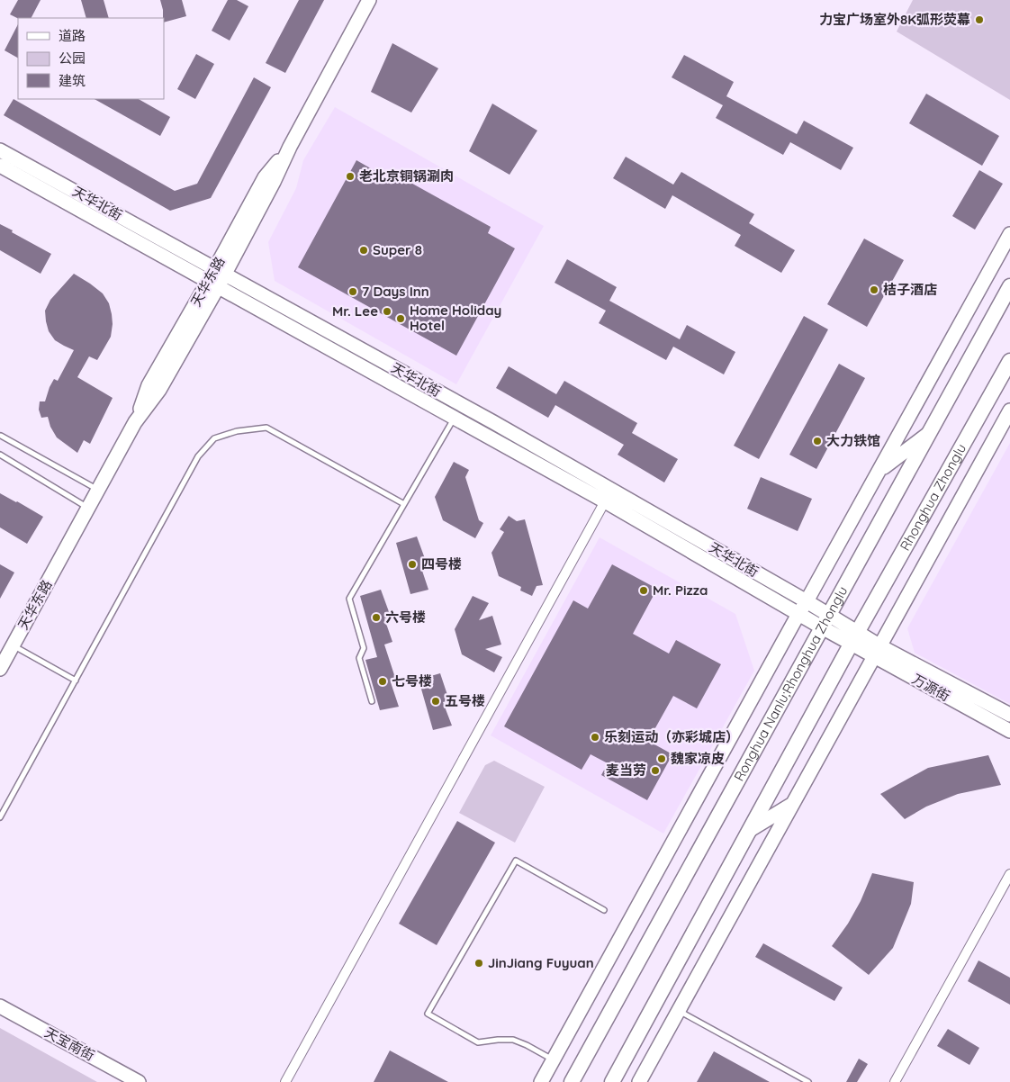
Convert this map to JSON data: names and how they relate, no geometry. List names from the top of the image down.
{
  "streets": {
    "main road": ["Rhonghua Zhonglu", "Ronghua Nanlu;Rhonghua Zhonglu"],
    "street": [
      "天华北街",
      "天华东路",
      "万源街",
      "天宝南街"
    ]
  },
  "crossings": [
    ["天华北街", "天华东路"],
    ["天华北街", "Ronghua Nanlu;Rhonghua Zhonglu"],
    ["天华北街", "万源街"],
    ["Rhonghua Zhonglu", "万源街"],
    ["Ronghua Nanlu;Rhonghua Zhonglu", "万源街"]
  ],
  "places": [
    "力宝广场室外8K弧形荧幕",
    "老北京铜锅涮肉",
    "Super 8",
    "桔子酒店",
    "7 Days Inn",
    "Mr. Lee",
    "Home Holiday Hotel",
    "大力铁馆",
    "四号楼",
    "Mr. Pizza",
    "六号楼",
    "七号楼",
    "五号楼",
    "乐刻运动（亦彩城店）",
    "魏家凉皮",
    "麦当劳",
    "JinJiang Fuyuan"
  ],
  "legend": ["道路", "公园", "建筑"]
}
